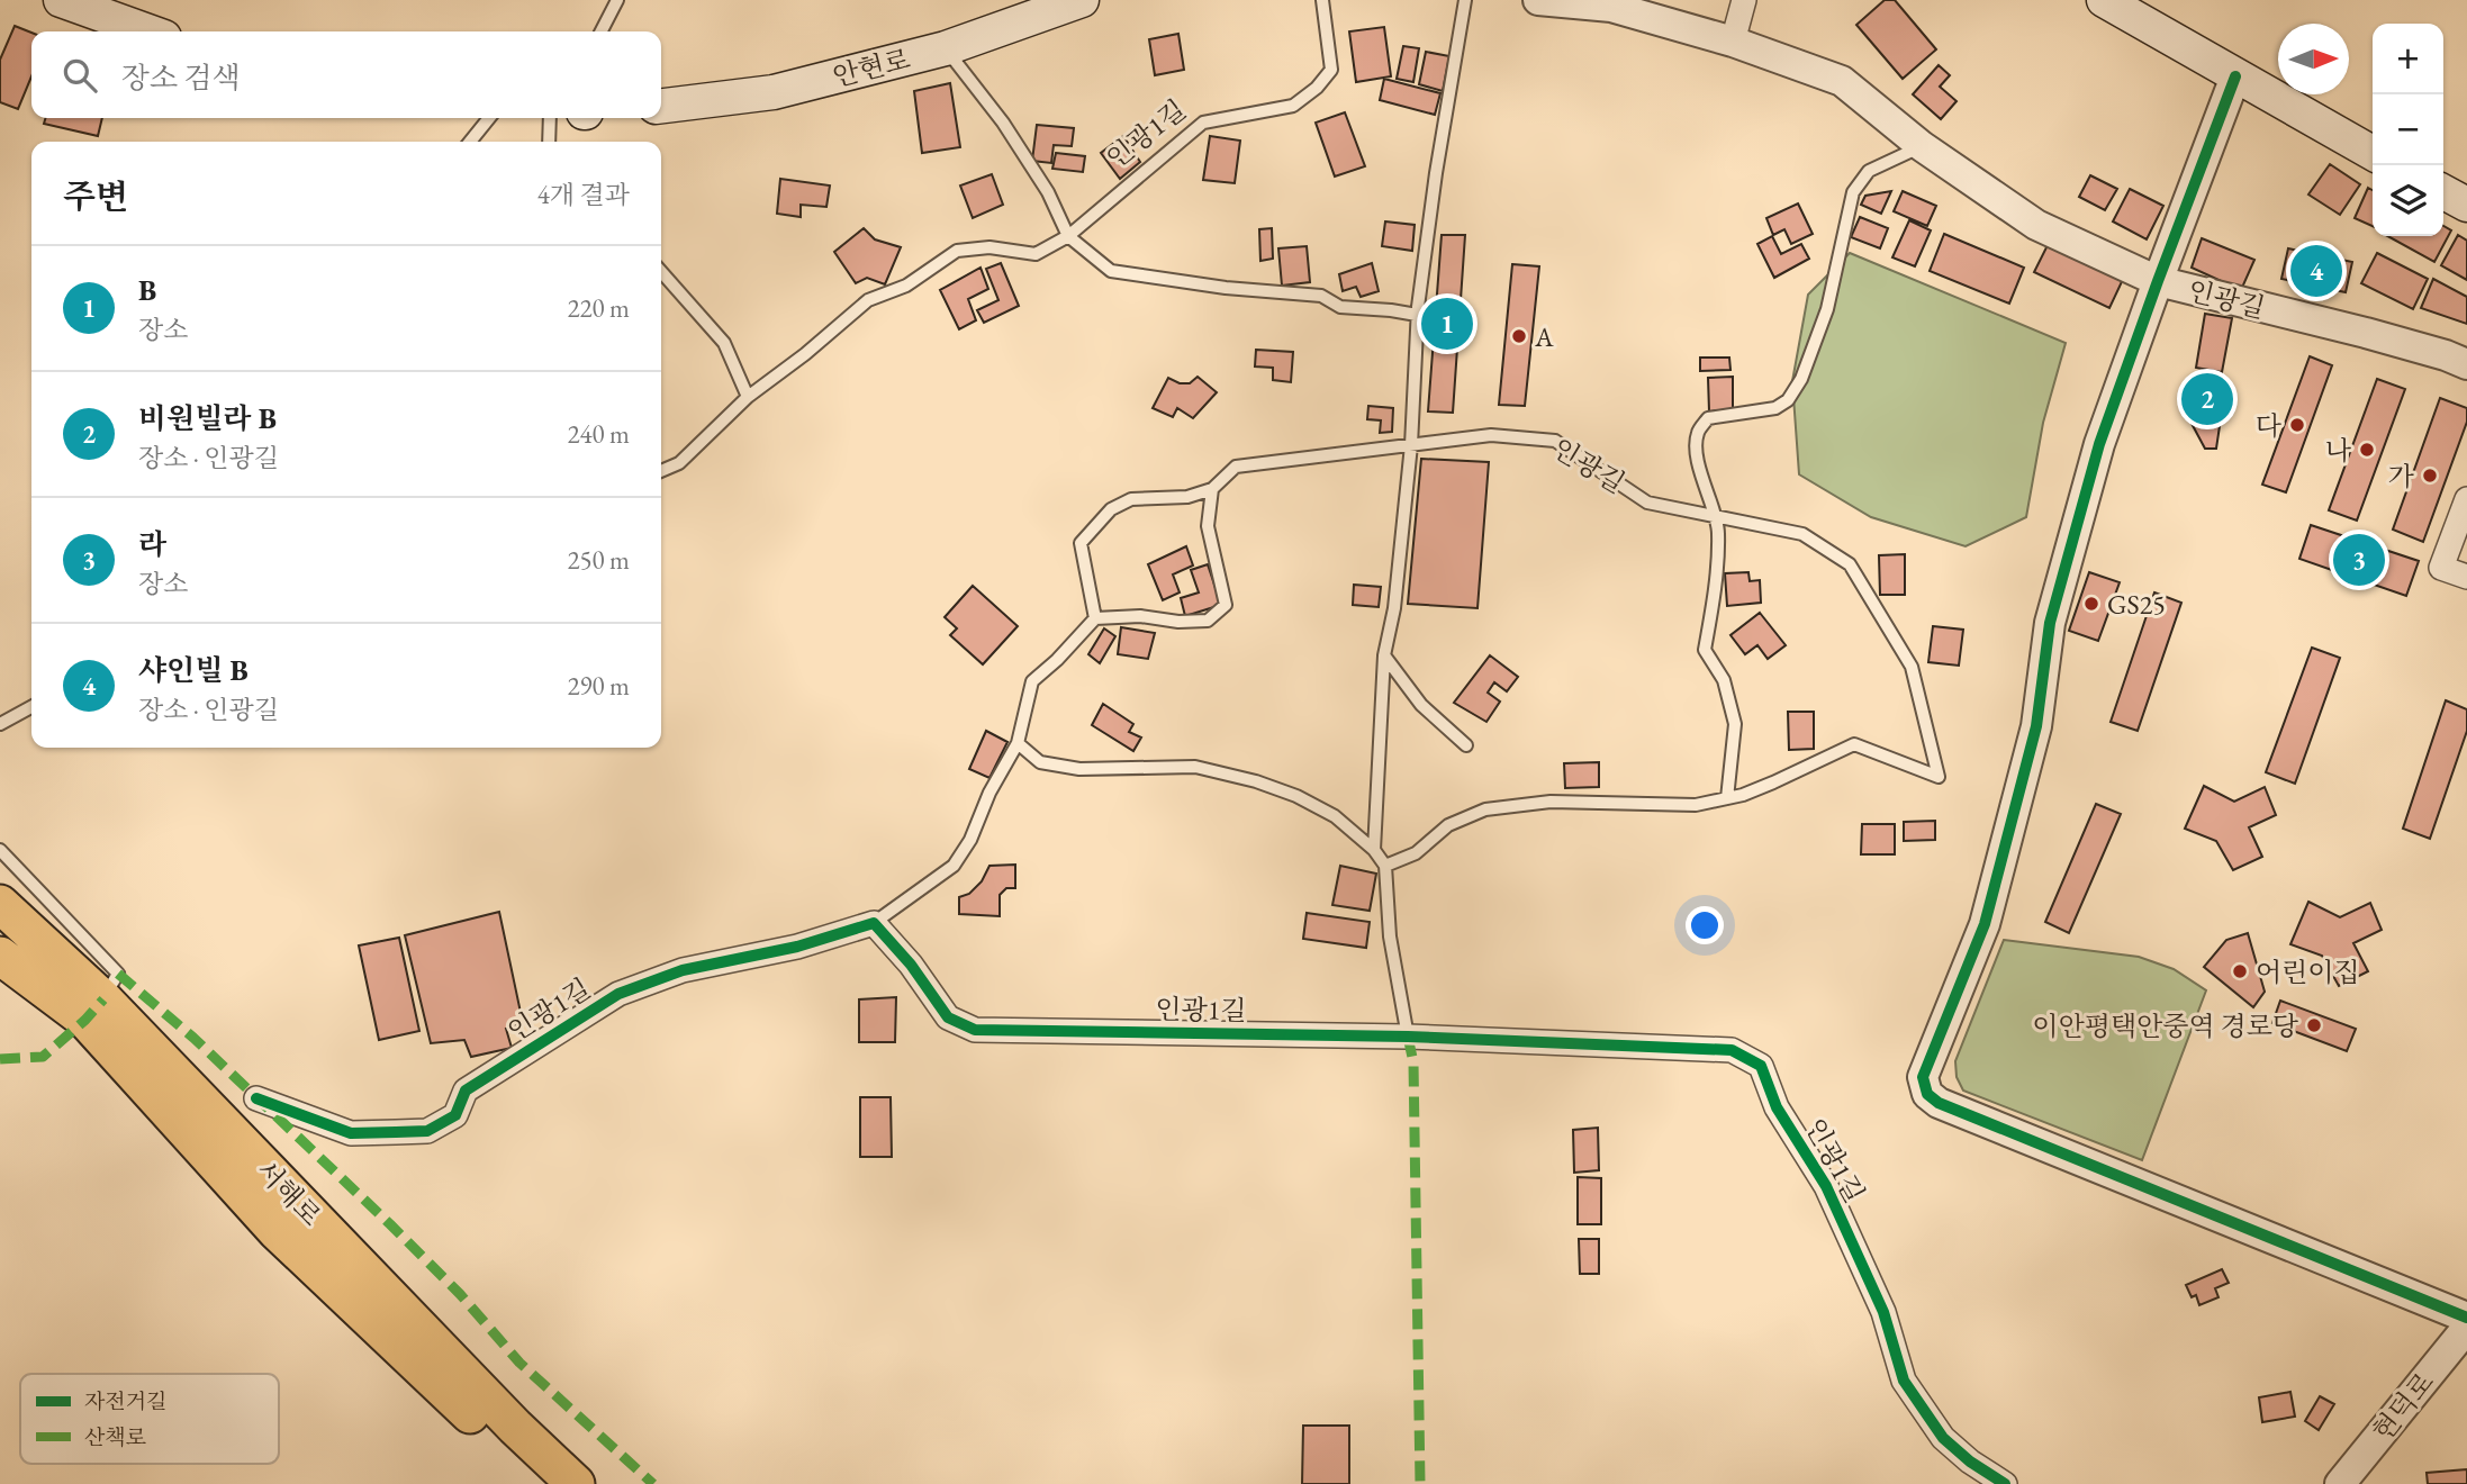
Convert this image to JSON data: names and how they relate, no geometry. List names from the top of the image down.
{
  "streets": {
    "main road": ["안현로", "서해로"],
    "street": ["인광1길", "인광길", "현덕로"]
  },
  "places": [
    "A",
    "다",
    "나",
    "가",
    "GS25",
    "어린이집",
    "이안평택안중역 경로당"
  ],
  "legend": ["자전거길", "산책로"],
  "north": "right",
  "page": {
    "map_buttons": ["+", "−"],
    "search": "장소 검색",
    "heading": ["주변", "4개 결과"],
    "pins": [
      "4",
      "1",
      "2",
      "3"
    ],
    "list": [
      {
        "mark": "1",
        "name": "B",
        "note": "장소",
        "value": "220 m"
      },
      {
        "mark": "2",
        "name": "비원빌라 B",
        "note": "장소 · 인광길",
        "value": "240 m"
      },
      {
        "mark": "3",
        "name": "라",
        "note": "장소",
        "value": "250 m"
      },
      {
        "mark": "4",
        "name": "샤인빌 B",
        "note": "장소 · 인광길",
        "value": "290 m"
      }
    ]
  }
}
